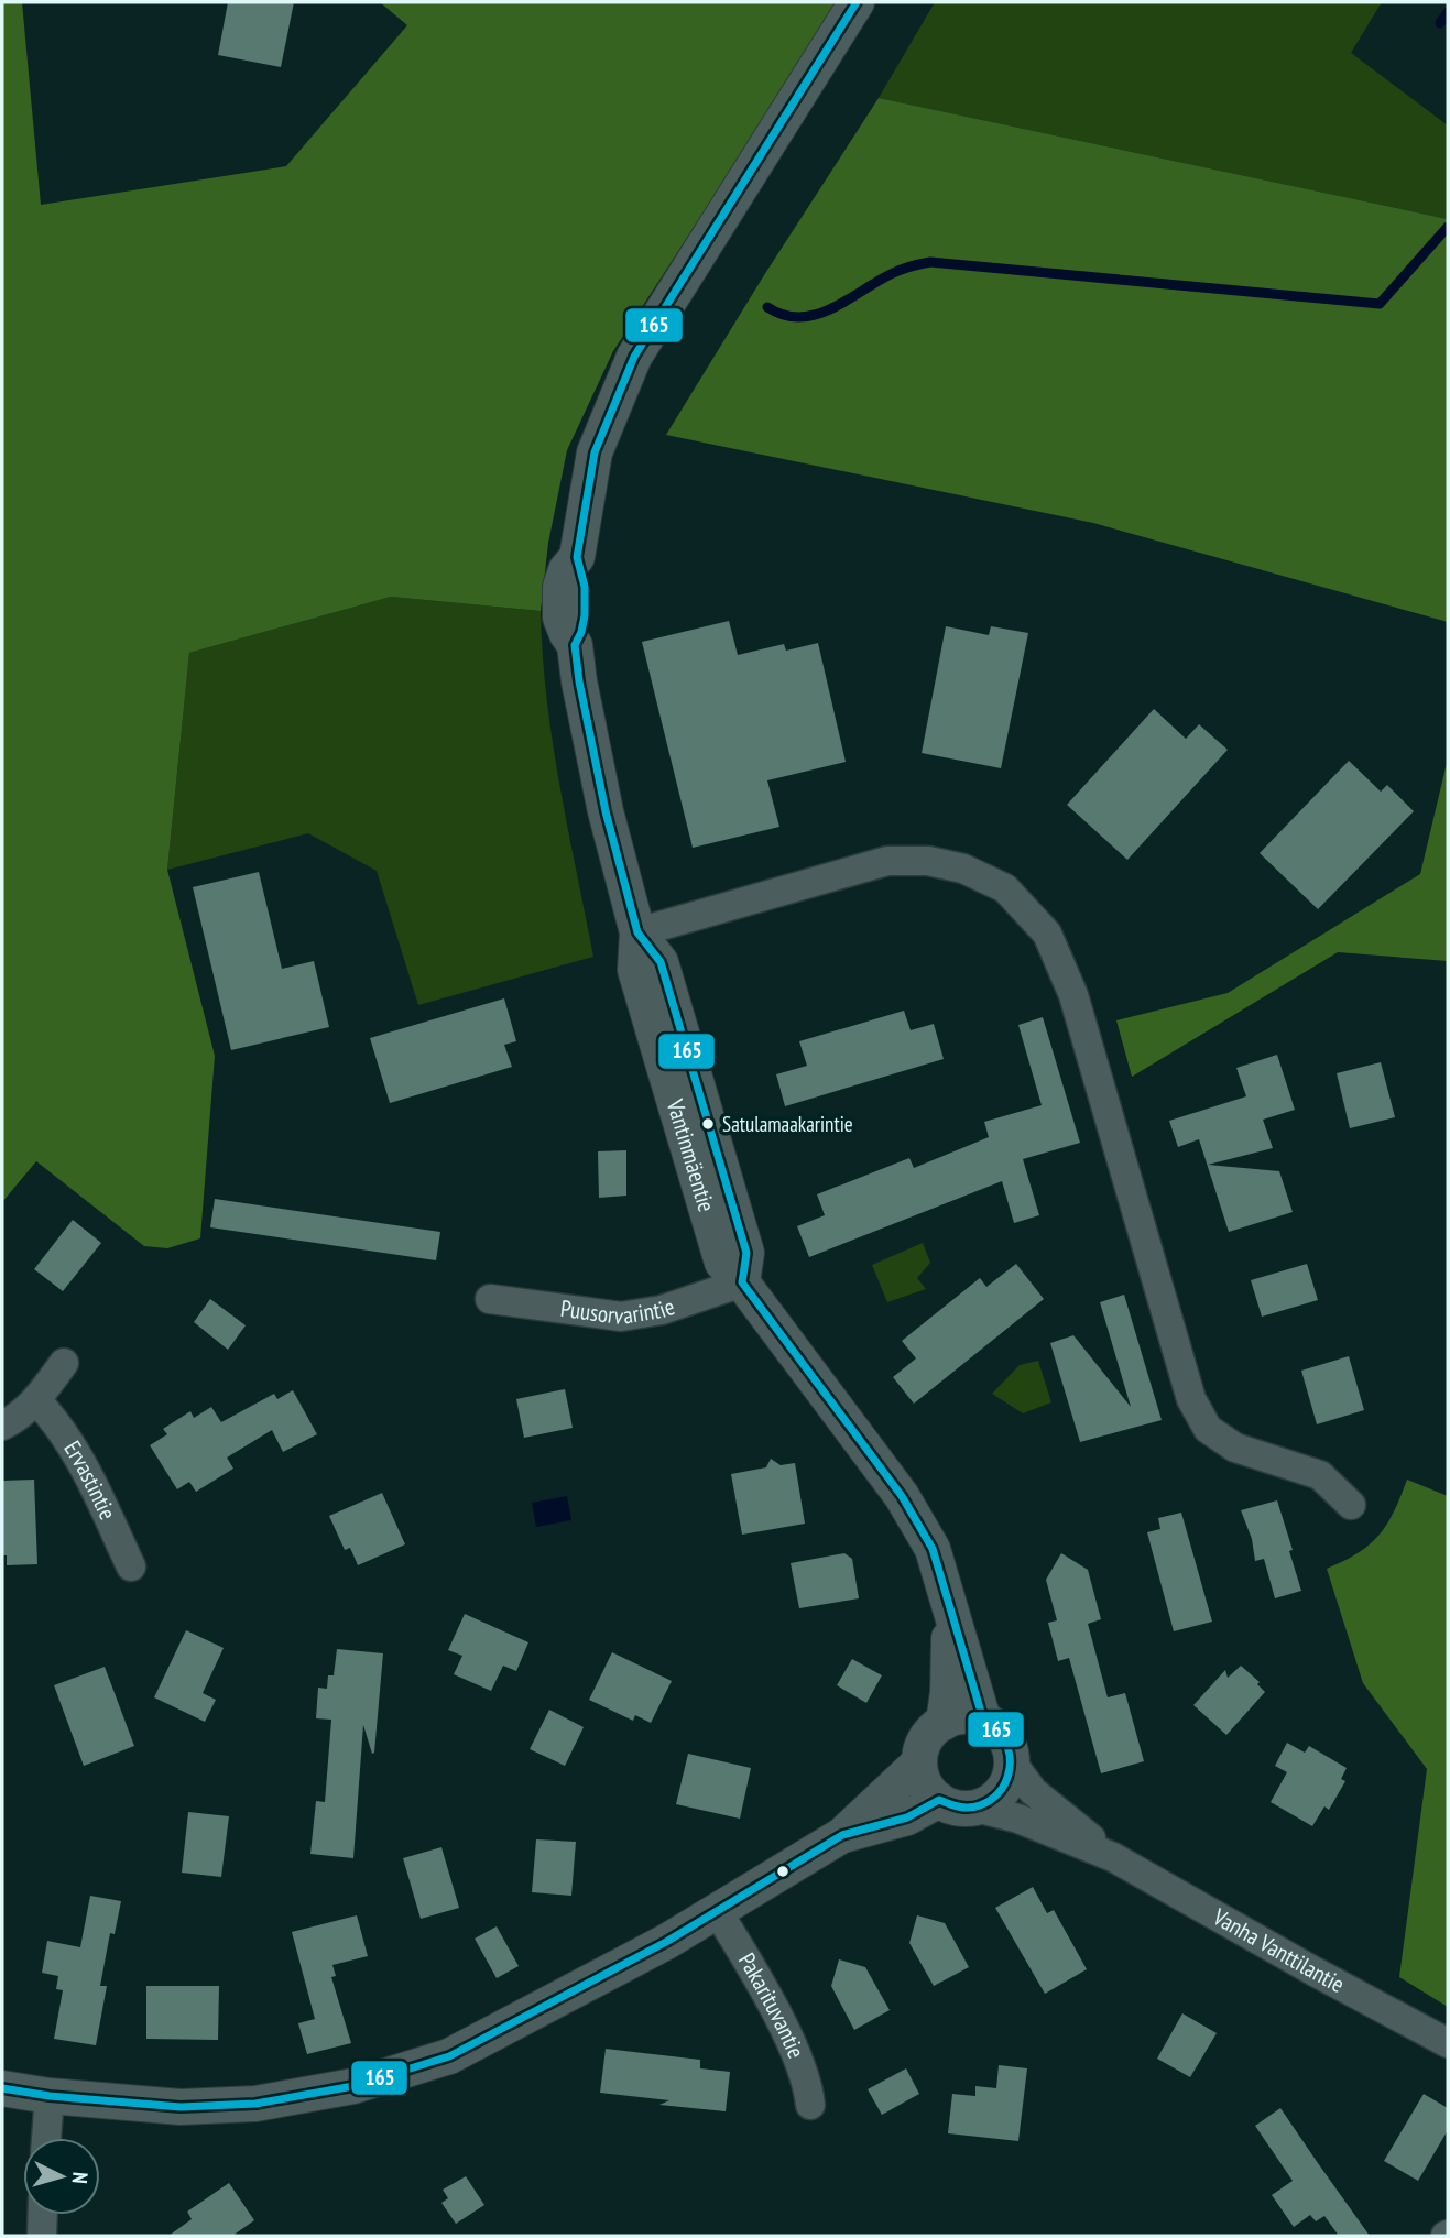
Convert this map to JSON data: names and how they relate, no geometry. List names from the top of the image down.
{
  "streets": {
    "street": [
      "Vantinmäentie",
      "Puusorvarintie",
      "Ervastintie",
      "Vanha Vanttilantie",
      "Pakarituvantie"
    ]
  },
  "crossings": [
    ["Vantinmäentie", "Puusorvarintie"]
  ],
  "places": ["Satulamaakarintie"],
  "lines": ["transit line 165"],
  "north": "right"
}
